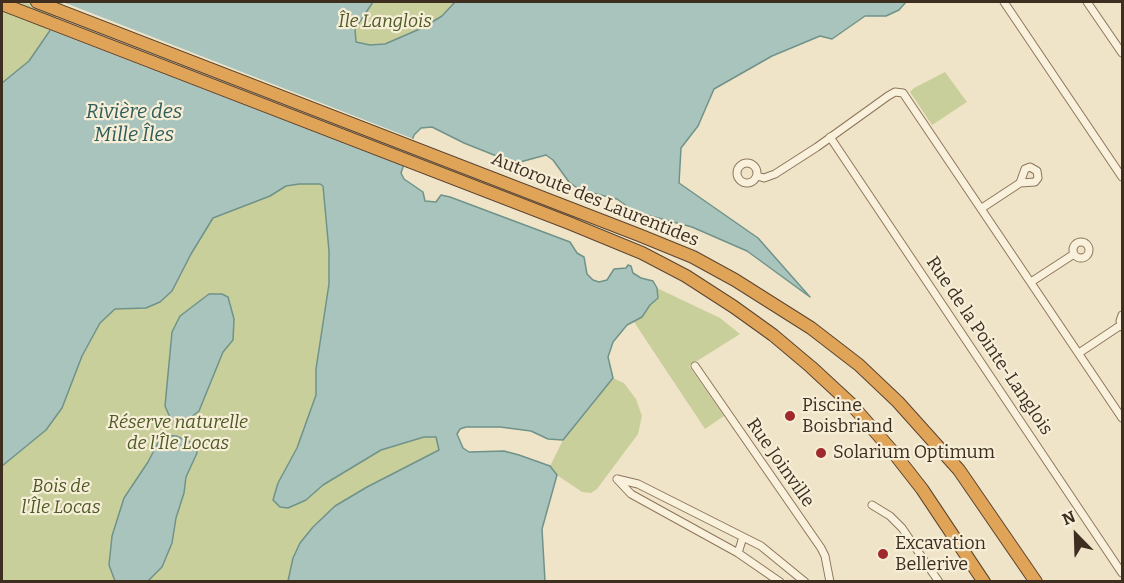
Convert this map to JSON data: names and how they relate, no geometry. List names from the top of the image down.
{
  "streets": {
    "highway": ["Autoroute des Laurentides"],
    "street": ["Rue de la Pointe-Langlois", "Rue Joinville"]
  },
  "water": ["Rivière des Mille Îles"],
  "parks": ["Île Langlois", "Réserve naturelle de l'Île Locas", "Bois de l'Île Locas"],
  "places": ["Piscine Boisbriand", "Solarium Optimum", "Excavation Bellerive"],
  "north": "top left"
}
